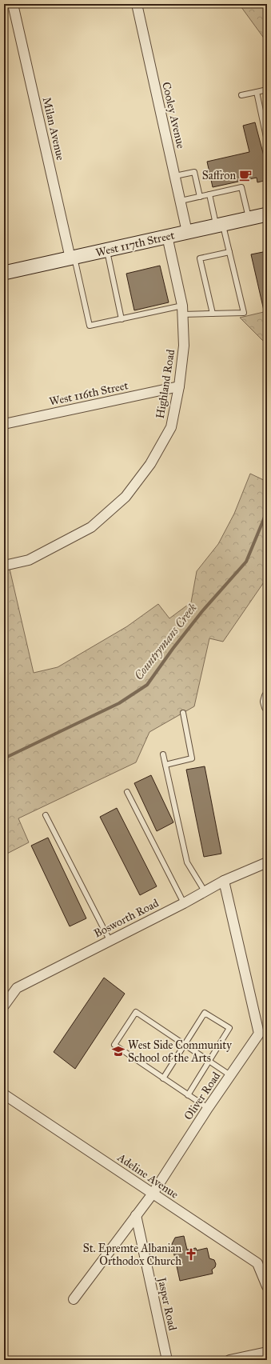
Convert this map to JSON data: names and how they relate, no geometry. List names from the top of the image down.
{
  "streets": {
    "main road": ["West 117th Street"],
    "street": [
      "Cooley Avenue",
      "Milan Avenue",
      "Highland Road",
      "West 116th Street",
      "Bosworth Road",
      "Oliver Road",
      "Adeline Avenue",
      "Jasper Road"
    ]
  },
  "crossings": [
    ["Cooley Avenue", "West 117th Street"],
    ["Milan Avenue", "West 117th Street"],
    ["West 117th Street", "Highland Road"],
    ["Highland Road", "West 116th Street"],
    ["Bosworth Road", "Oliver Road"],
    ["Oliver Road", "Adeline Avenue"],
    ["Oliver Road", "Jasper Road"]
  ],
  "water": ["Countrymans Creek"],
  "places": {
    "cafe": ["Saffron"],
    "school or university": ["West Side Community School of the Arts"],
    "church": ["St. Epremte Albanian Orthodox Church"]
  }
}
